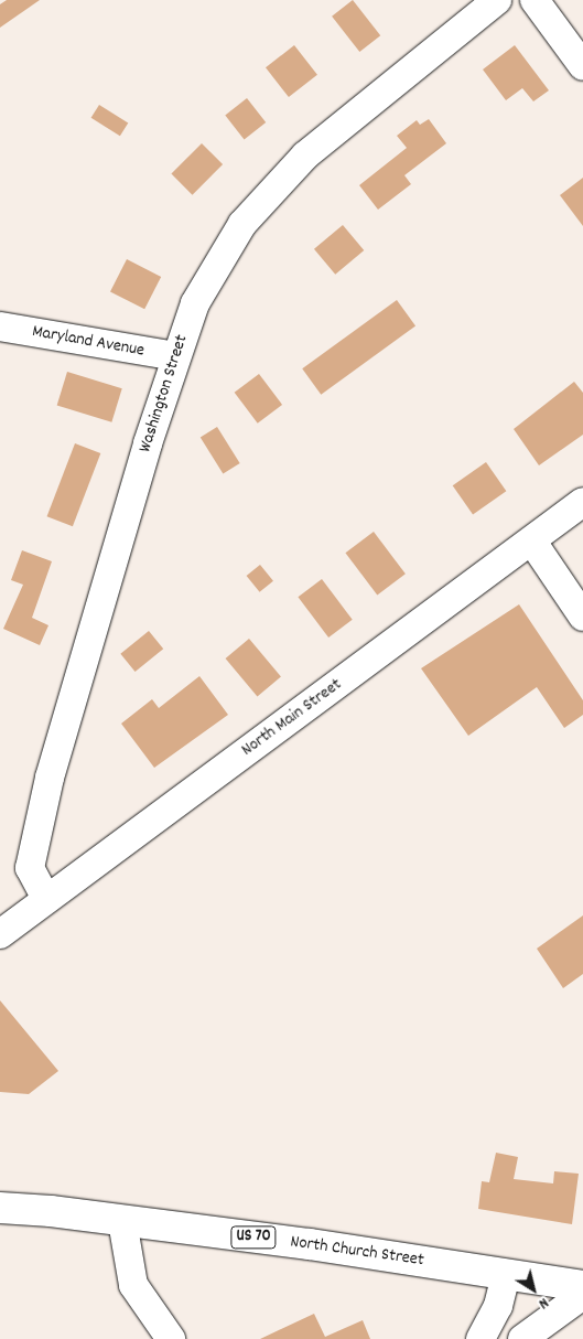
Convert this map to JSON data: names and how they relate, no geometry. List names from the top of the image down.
{
  "streets": {
    "main road": ["US 70", "North Church Street"],
    "street": ["Maryland Avenue", "Washington Street", "North Main Street"]
  },
  "crossings": [
    ["Maryland Avenue", "Washington Street"],
    ["Washington Street", "North Main Street"]
  ],
  "north": "bottom right"
}
